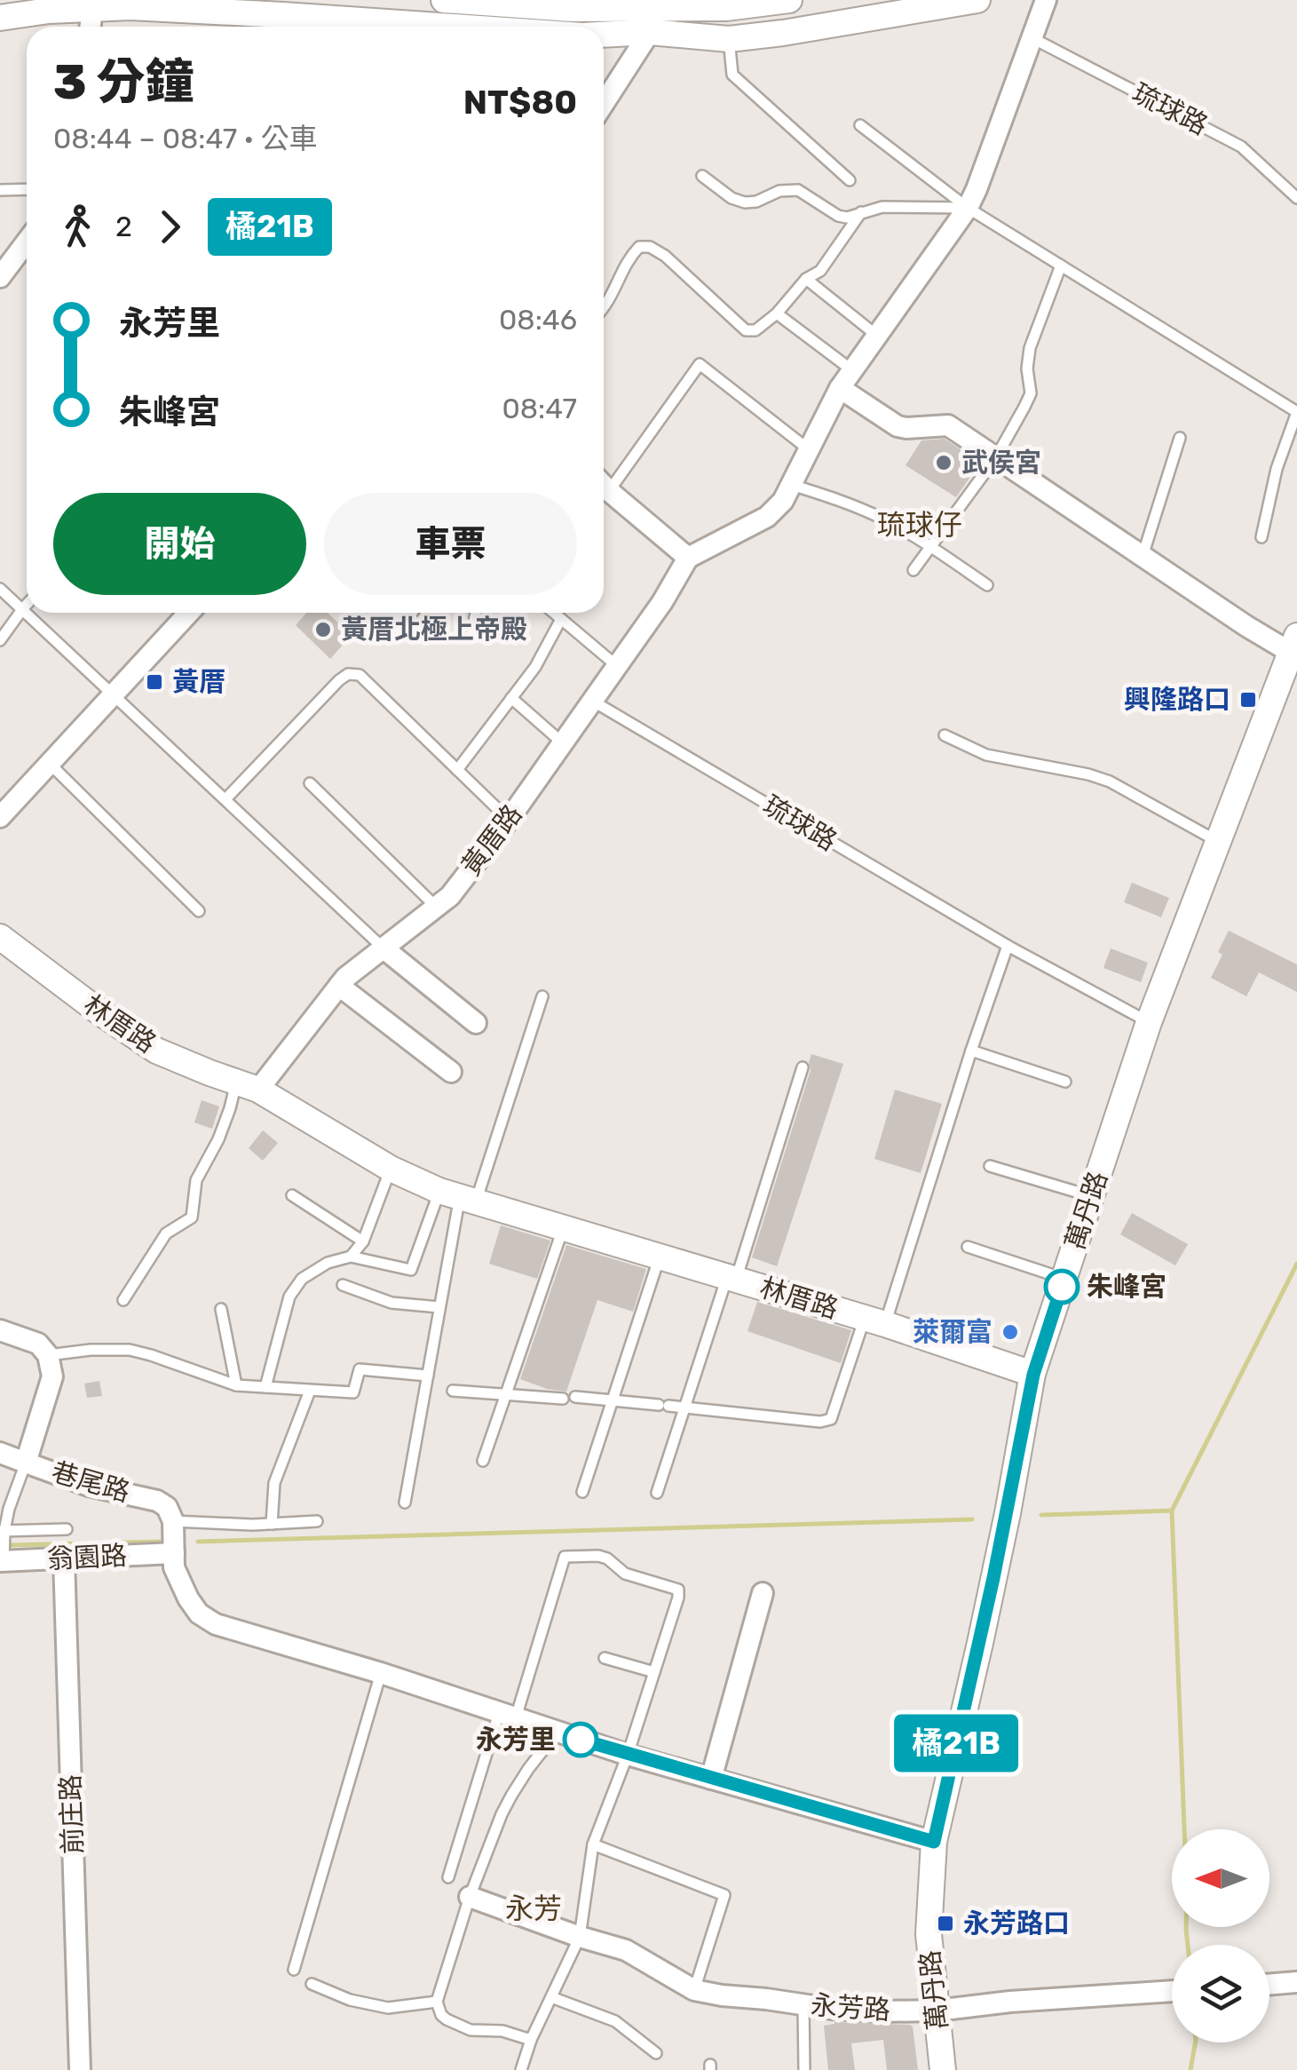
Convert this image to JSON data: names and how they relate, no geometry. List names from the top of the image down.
{
  "streets": {
    "street": [
      "黃厝路",
      "林厝路",
      "萬丹路",
      "巷尾路",
      "翁園路",
      "前庄路",
      "永芳路"
    ],
    "lane": ["琉球路"]
  },
  "crossings": [
    ["琉球路", "黃厝路"],
    ["琉球路", "萬丹路"],
    ["黃厝路", "林厝路"],
    ["林厝路", "萬丹路"],
    ["萬丹路", "永芳路"],
    ["翁園路", "前庄路"]
  ],
  "districts": ["琉球仔", "永芳"],
  "places": {
    "other": [
      "武侯宮",
      "黃厝北極上帝殿",
      "朱峰宮",
      "萊爾富",
      "永芳里"
    ],
    "transit": ["黃厝", "興隆路口", "永芳路口"]
  },
  "lines": ["bus line 橘21B"],
  "north": "left",
  "page": {
    "on_map": "橘21B",
    "heading": ["3 分鐘", "08:44 – 08:47 · 公車", "NT$80"],
    "legs": ["2", "橘21B"],
    "list": [
      {
        "name": "永芳里",
        "value": "08:46"
      },
      {
        "name": "朱峰宮",
        "value": "08:47"
      }
    ],
    "buttons": ["開始", "車票"]
  }
}
